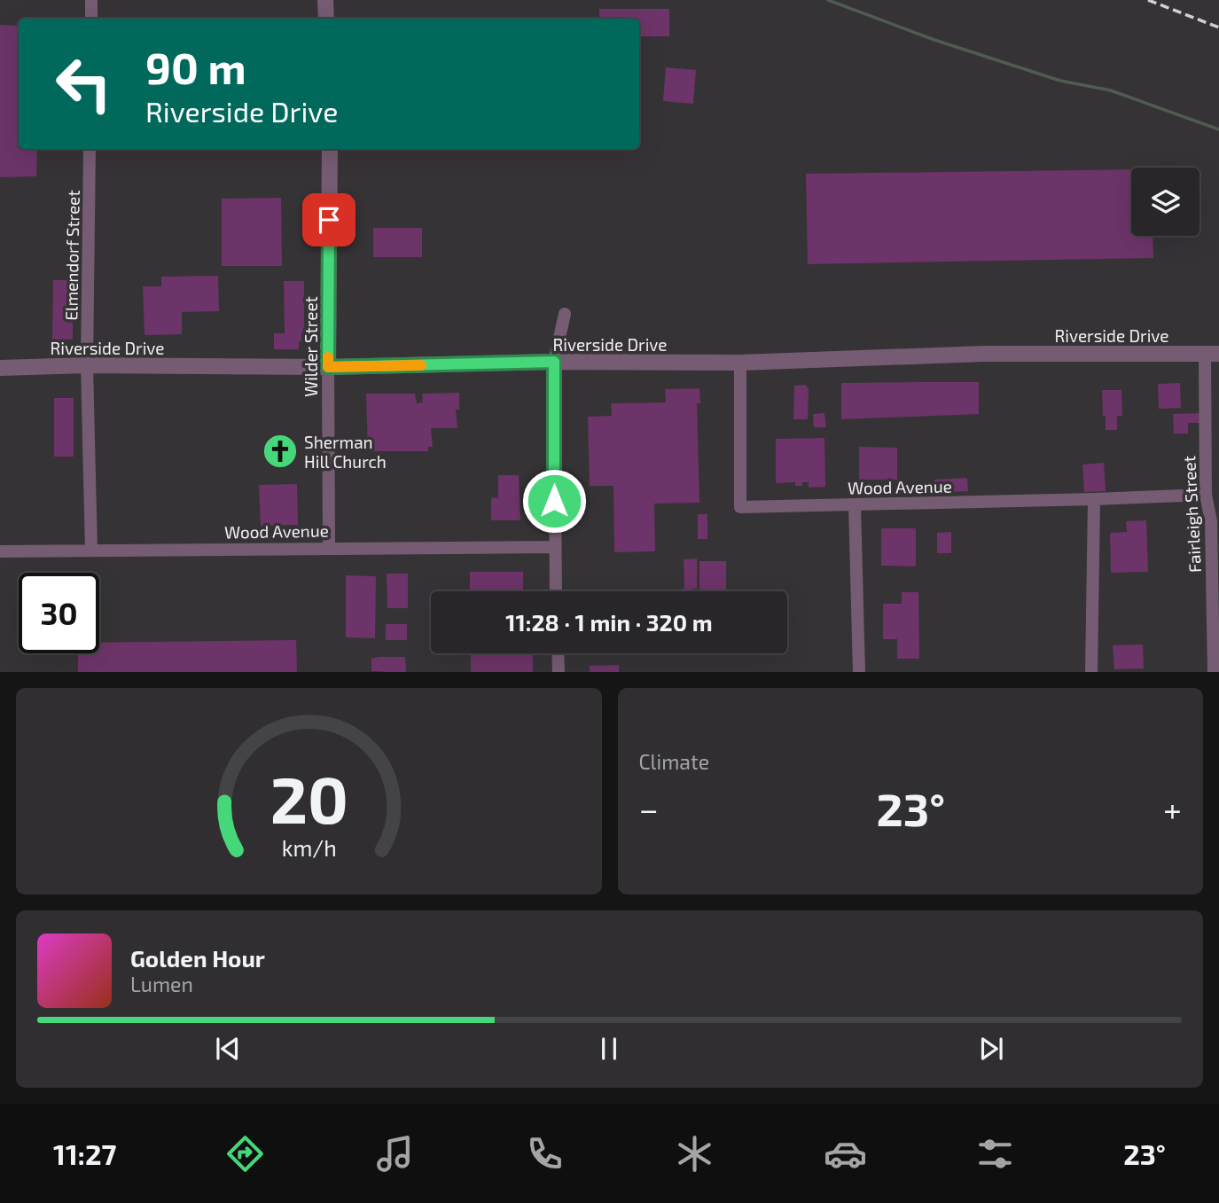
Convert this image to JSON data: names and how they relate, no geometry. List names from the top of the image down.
{
  "streets": {
    "street": [
      "Elmendorf Street",
      "Riverside Drive",
      "Wilder Street",
      "Wood Avenue",
      "Fairleigh Street"
    ]
  },
  "crossings": [
    ["Elmendorf Street", "Riverside Drive"],
    ["Elmendorf Street", "Wood Avenue"],
    ["Riverside Drive", "Wilder Street"],
    ["Riverside Drive", "Wood Avenue"],
    ["Riverside Drive", "Fairleigh Street"],
    ["Wilder Street", "Wood Avenue"],
    ["Wood Avenue", "Fairleigh Street"]
  ],
  "places": {
    "church": ["Sherman Hill Church"]
  },
  "page": {
    "turn": ["90 m", "Riverside Drive"],
    "limit": "30",
    "trip": "11:28 · 1 min · 320 m",
    "tile": "Climate",
    "heat": ["−", "23°", "+"],
    "song": ["Golden Hour", "Lumen"],
    "tabs": ["11:27", "23°"],
    "gauge": ["20", "km/h"]
  }
}
